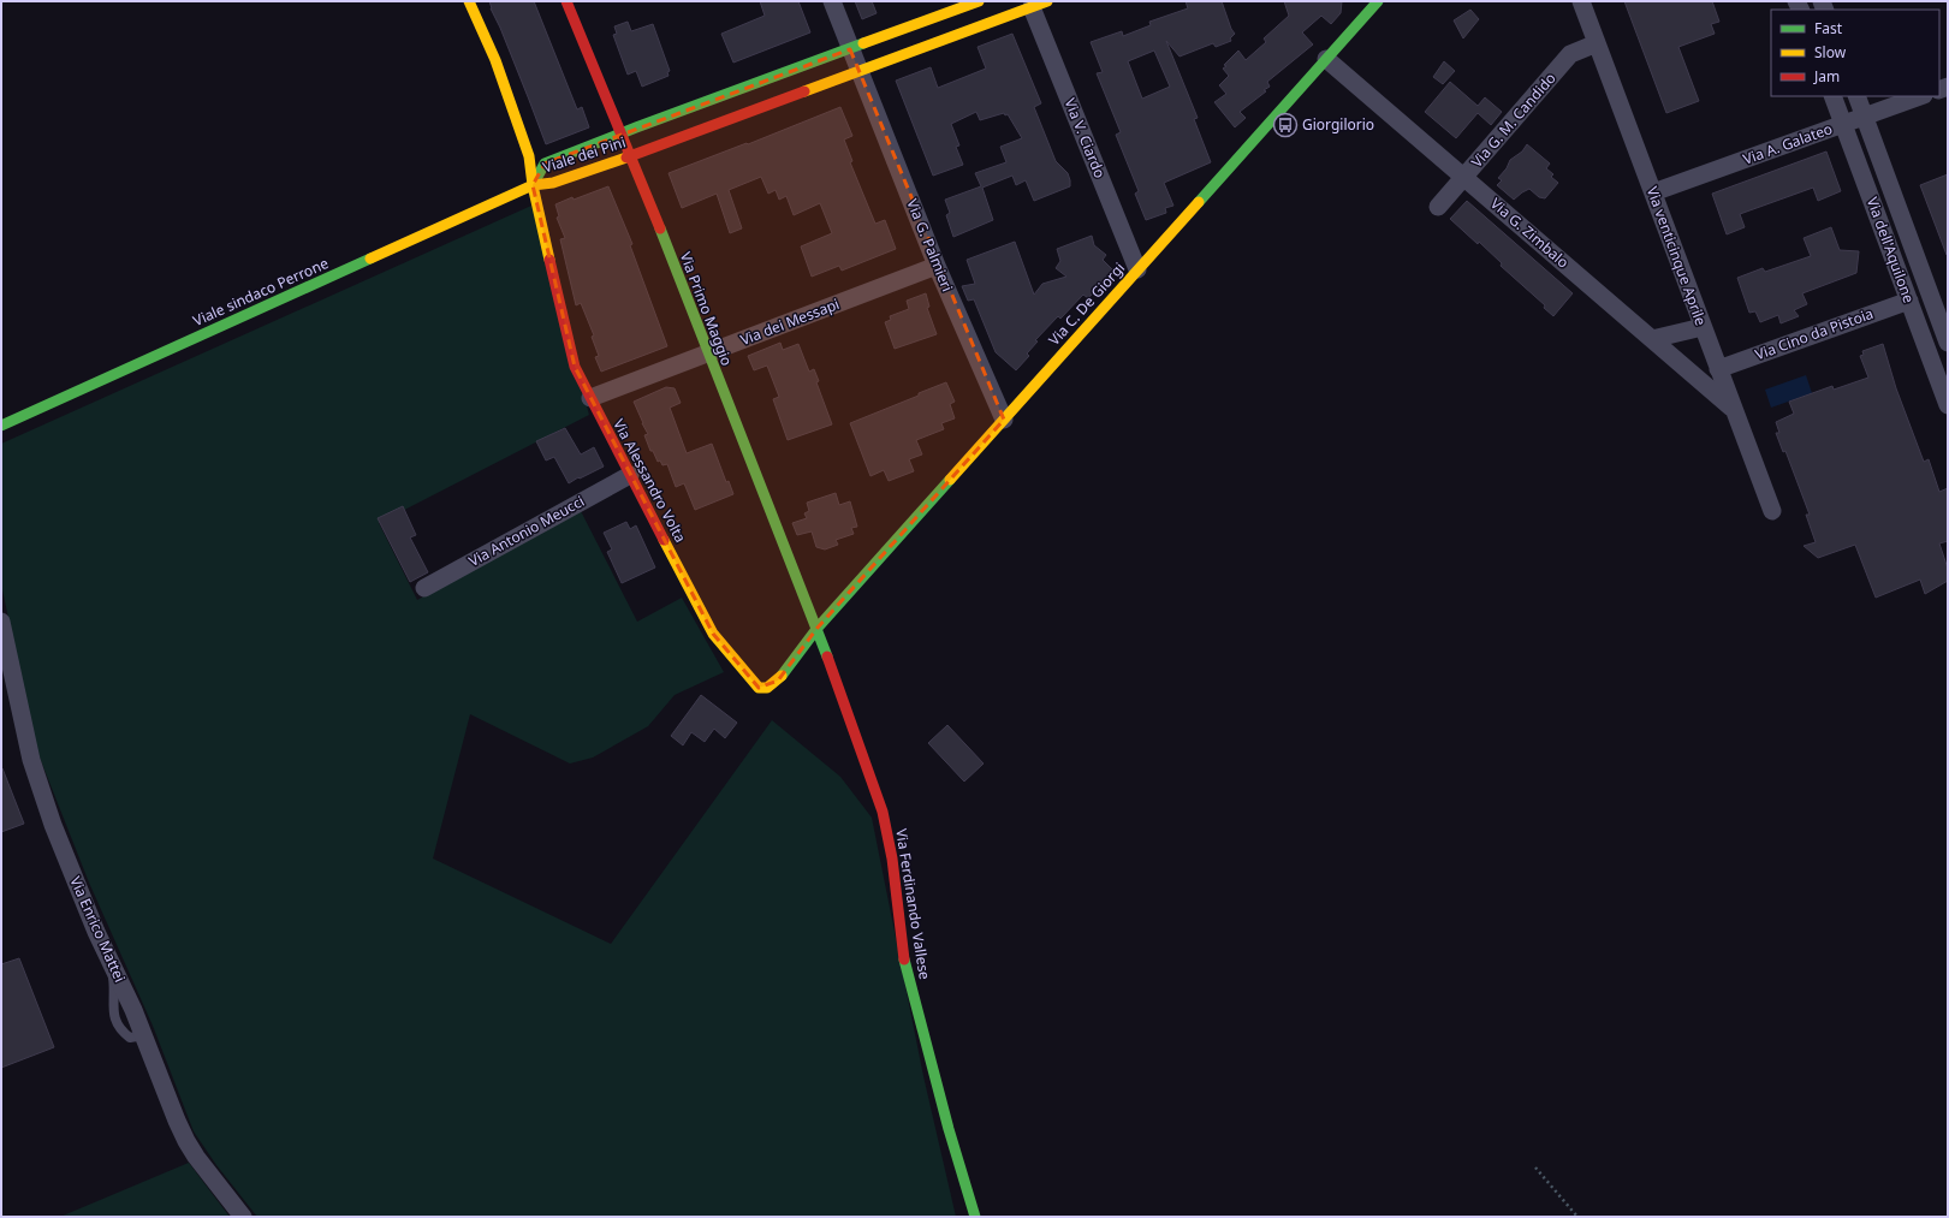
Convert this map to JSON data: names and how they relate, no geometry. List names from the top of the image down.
{
  "streets": {
    "street": [
      "Via G. M. Candido",
      "Via V. Ciardo",
      "Via A. Galateo",
      "Viale dei Pini",
      "Via G. Zimbalo",
      "Via G. Palmieri",
      "Via dell'Aquilone",
      "Via venticinque Aprile",
      "Viale sindaco Perrone",
      "Via C. De Giorgi",
      "Via Primo Maggio",
      "Via dei Messapi",
      "Via Cino da Pistoia",
      "Via Alessandro Volta",
      "Via Antonio Meucci",
      "Via Ferdinando Vallese",
      "Via Enrico Mattei"
    ]
  },
  "crossings": [
    ["Via G. M. Candido", "Via G. Zimbalo"],
    ["Via G. M. Candido", "Via venticinque Aprile"],
    ["Via V. Ciardo", "Viale dei Pini"],
    ["Via V. Ciardo", "Via C. De Giorgi"],
    ["Via A. Galateo", "Via dell'Aquilone"],
    ["Via A. Galateo", "Via venticinque Aprile"],
    ["Viale dei Pini", "Via G. Palmieri"],
    ["Viale dei Pini", "Viale sindaco Perrone"],
    ["Viale dei Pini", "Via Primo Maggio"],
    ["Viale dei Pini", "Via Alessandro Volta"],
    ["Via G. Zimbalo", "Via venticinque Aprile"],
    ["Via G. Zimbalo", "Via C. De Giorgi"],
    ["Via G. Palmieri", "Via C. De Giorgi"],
    ["Via G. Palmieri", "Via dei Messapi"],
    ["Via dell'Aquilone", "Via Cino da Pistoia"],
    ["Via venticinque Aprile", "Via Cino da Pistoia"],
    ["Viale sindaco Perrone", "Via Alessandro Volta"],
    ["Via C. De Giorgi", "Via Primo Maggio"],
    ["Via C. De Giorgi", "Via Alessandro Volta"],
    ["Via C. De Giorgi", "Via Ferdinando Vallese"],
    ["Via Primo Maggio", "Via dei Messapi"],
    ["Via Primo Maggio", "Via Alessandro Volta"],
    ["Via Primo Maggio", "Via Ferdinando Vallese"],
    ["Via dei Messapi", "Via Alessandro Volta"],
    ["Via Alessandro Volta", "Via Antonio Meucci"],
    ["Via Alessandro Volta", "Via Ferdinando Vallese"]
  ],
  "places": {
    "bus stop": ["Giorgilorio"]
  },
  "legend": ["Fast", "Slow", "Jam"]
}
